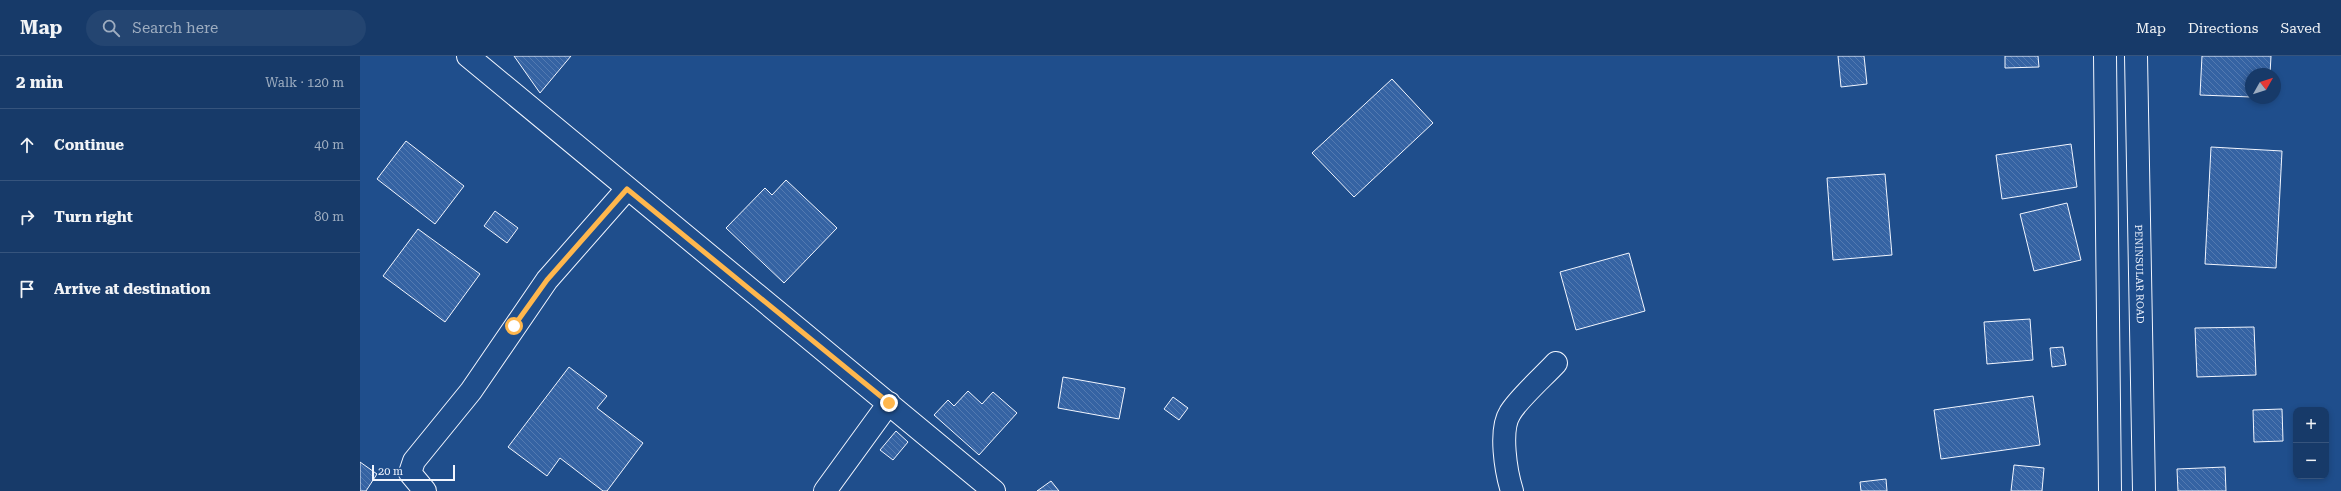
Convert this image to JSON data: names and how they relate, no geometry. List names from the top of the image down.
{
  "streets": {
    "street": ["PENINSULAR ROAD"]
  },
  "scale_bar": "20 m",
  "north": "top right",
  "page": {
    "header": "Map",
    "search": "Search here",
    "nav": ["Map", "Directions", "Saved"],
    "heading": ["2 min", "Walk · 120 m"],
    "list": [
      ["Continue", "40 m"],
      ["Turn right", "80 m"],
      "Arrive at destination"
    ],
    "map_buttons": ["+", "−"],
    "scale": "20 m"
  }
}
